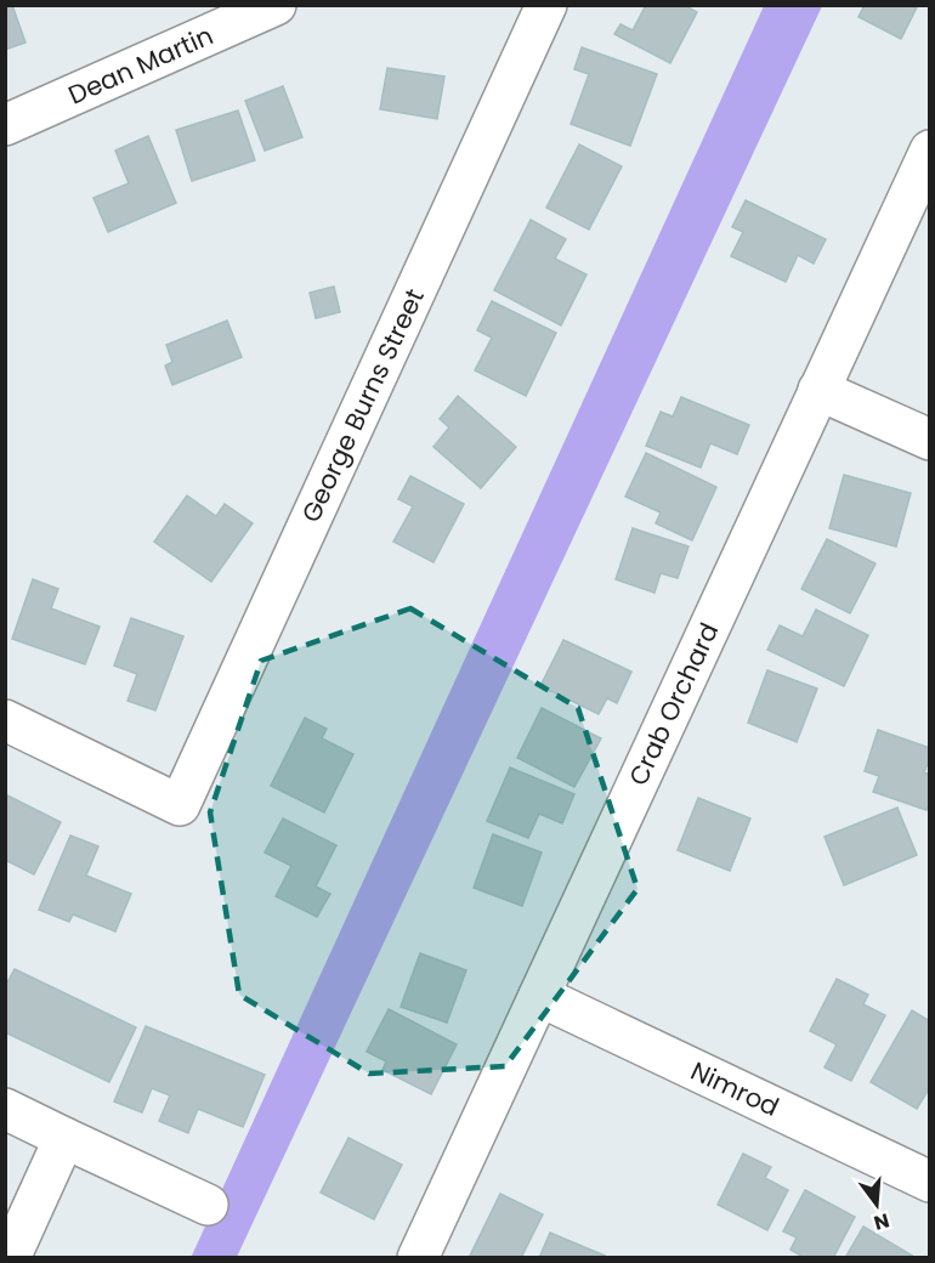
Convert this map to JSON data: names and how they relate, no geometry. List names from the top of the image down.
{
  "streets": {
    "street": [
      "Dean Martin",
      "George Burns Street",
      "Crab Orchard",
      "Nimrod"
    ]
  },
  "crossings": [
    ["Crab Orchard", "Nimrod"]
  ],
  "north": "bottom"
}
